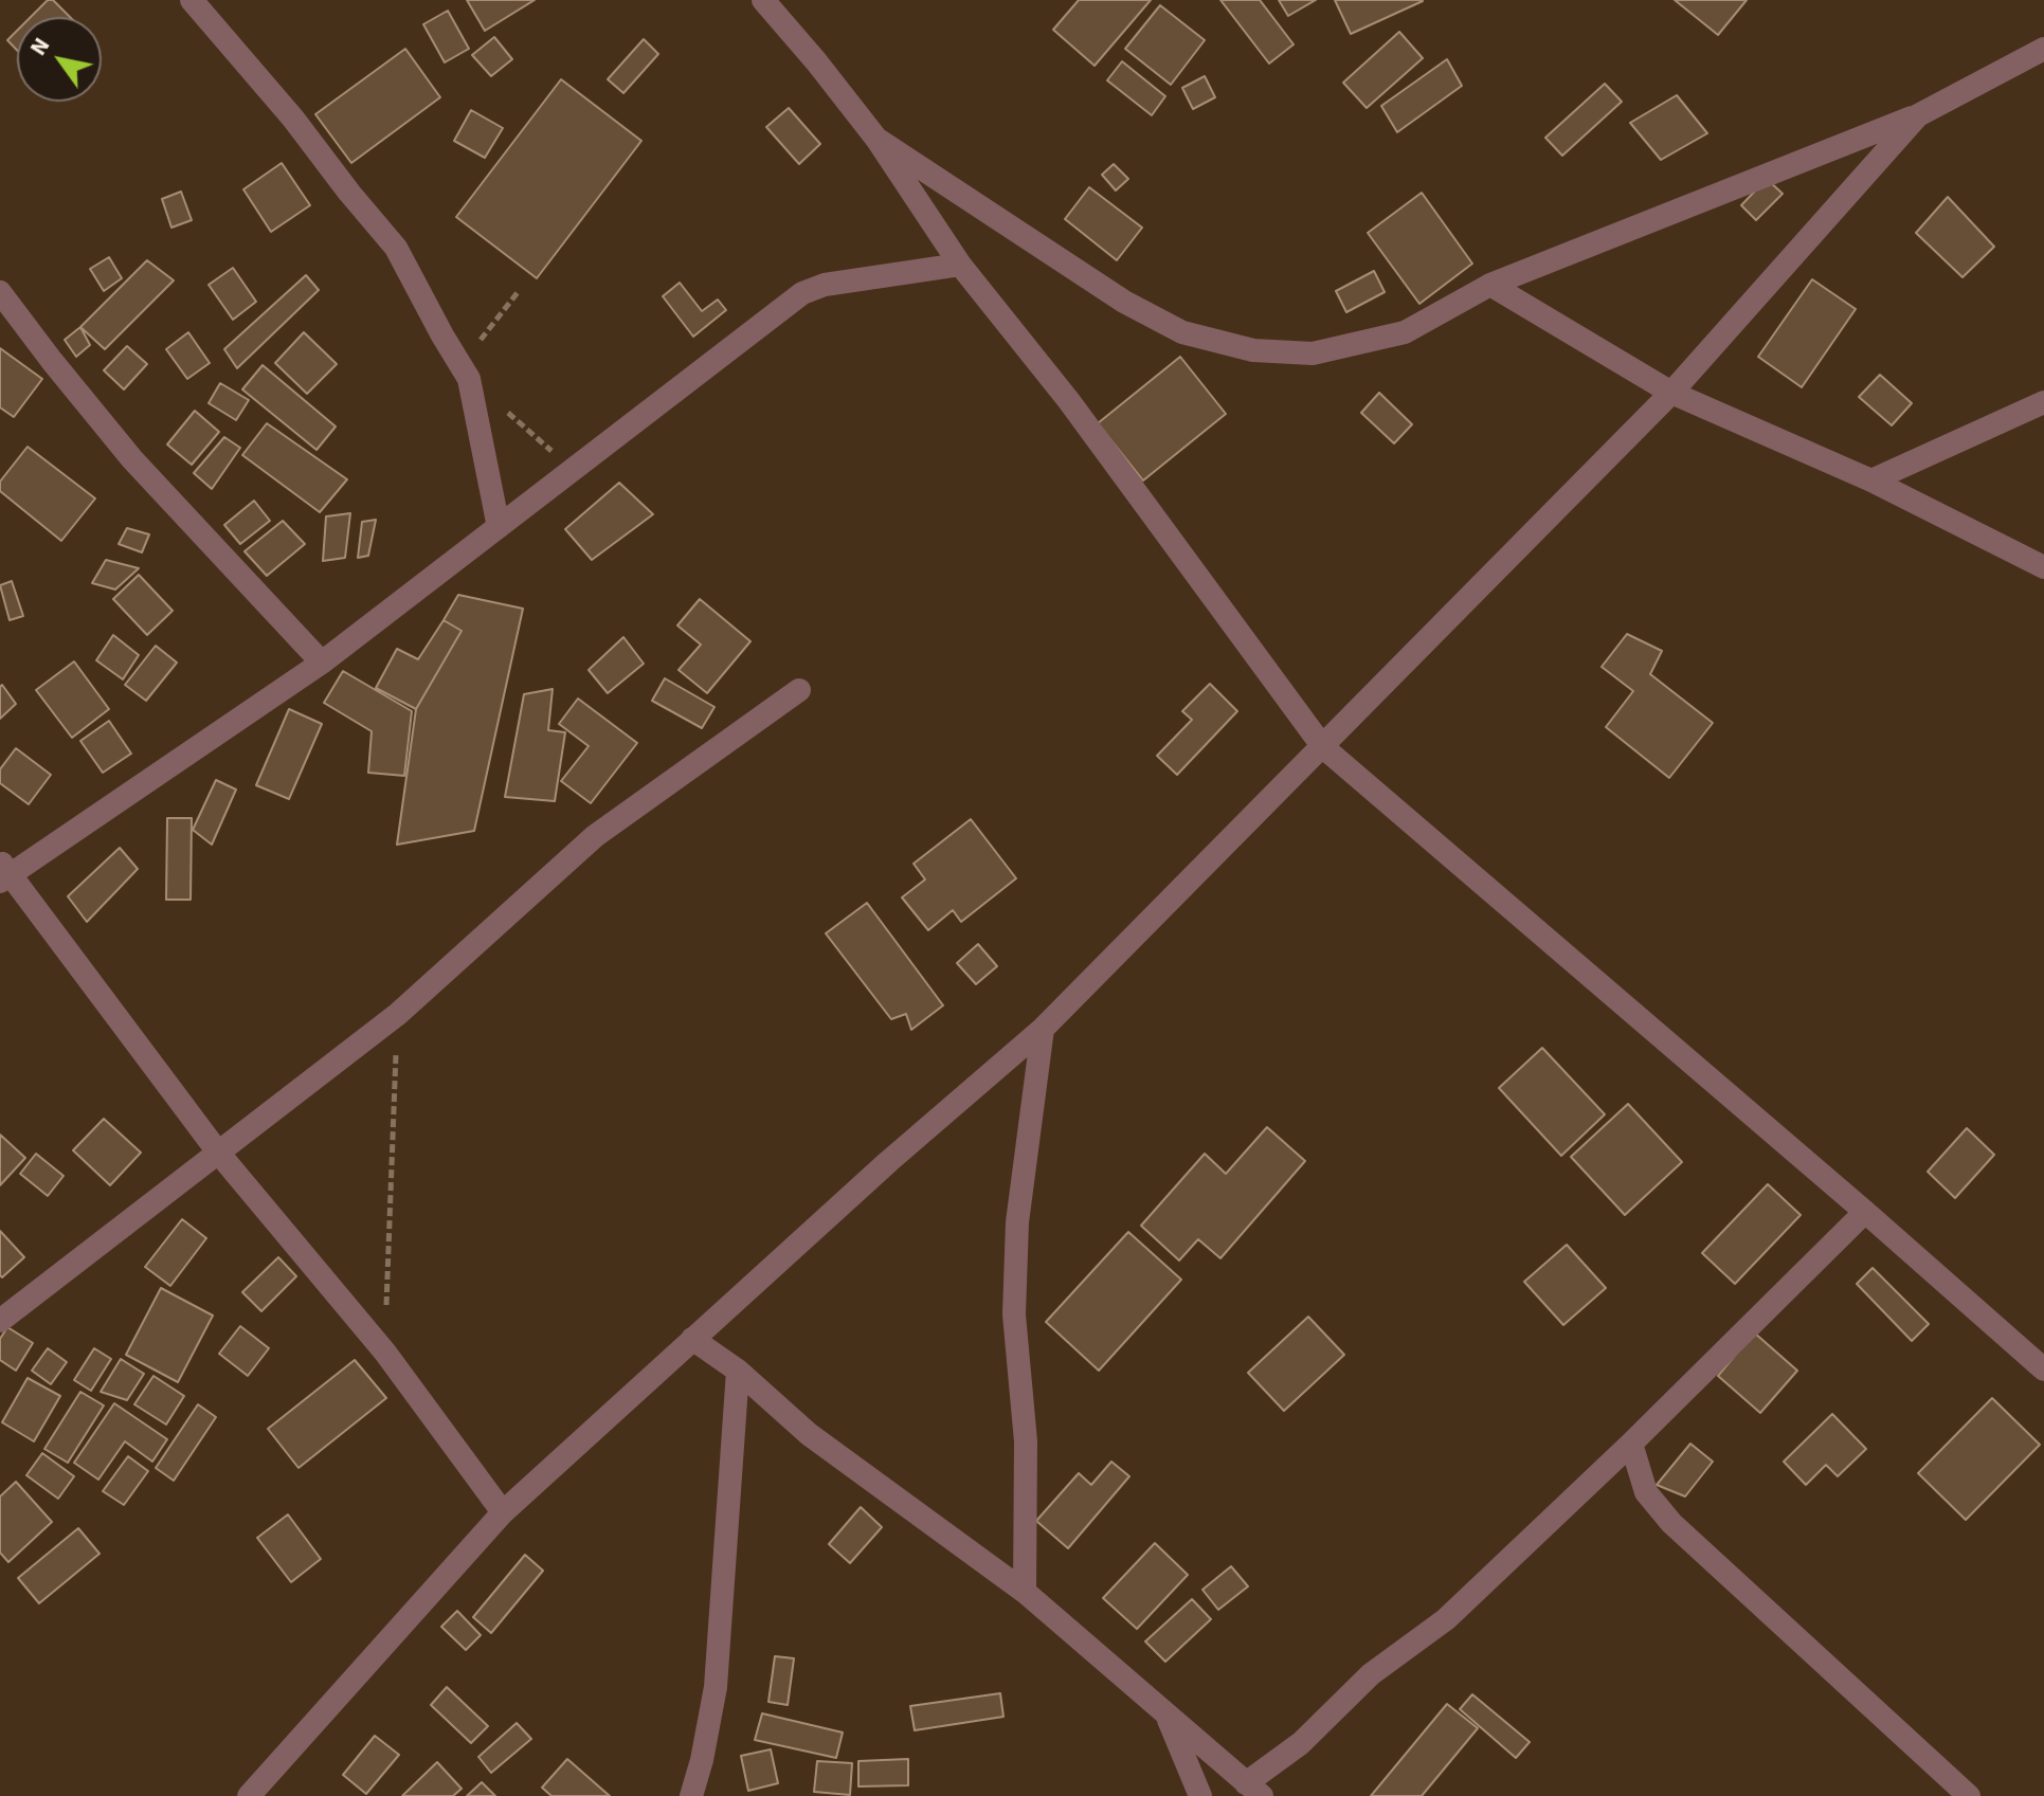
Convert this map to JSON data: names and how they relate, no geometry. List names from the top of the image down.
{
  "north": "top left"
}
